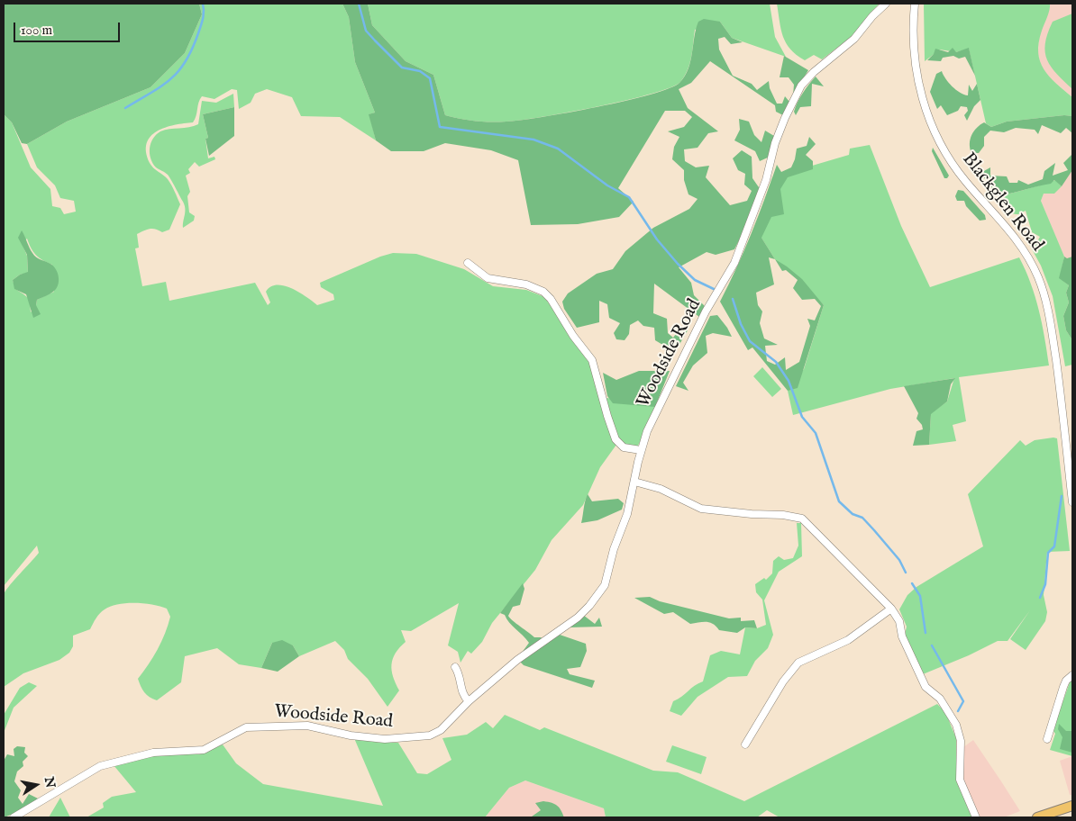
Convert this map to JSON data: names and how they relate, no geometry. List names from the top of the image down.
{
  "streets": {
    "street": ["Blackglen Road", "Woodside Road"]
  },
  "scale_bar": "100 m",
  "north": "right"
}
